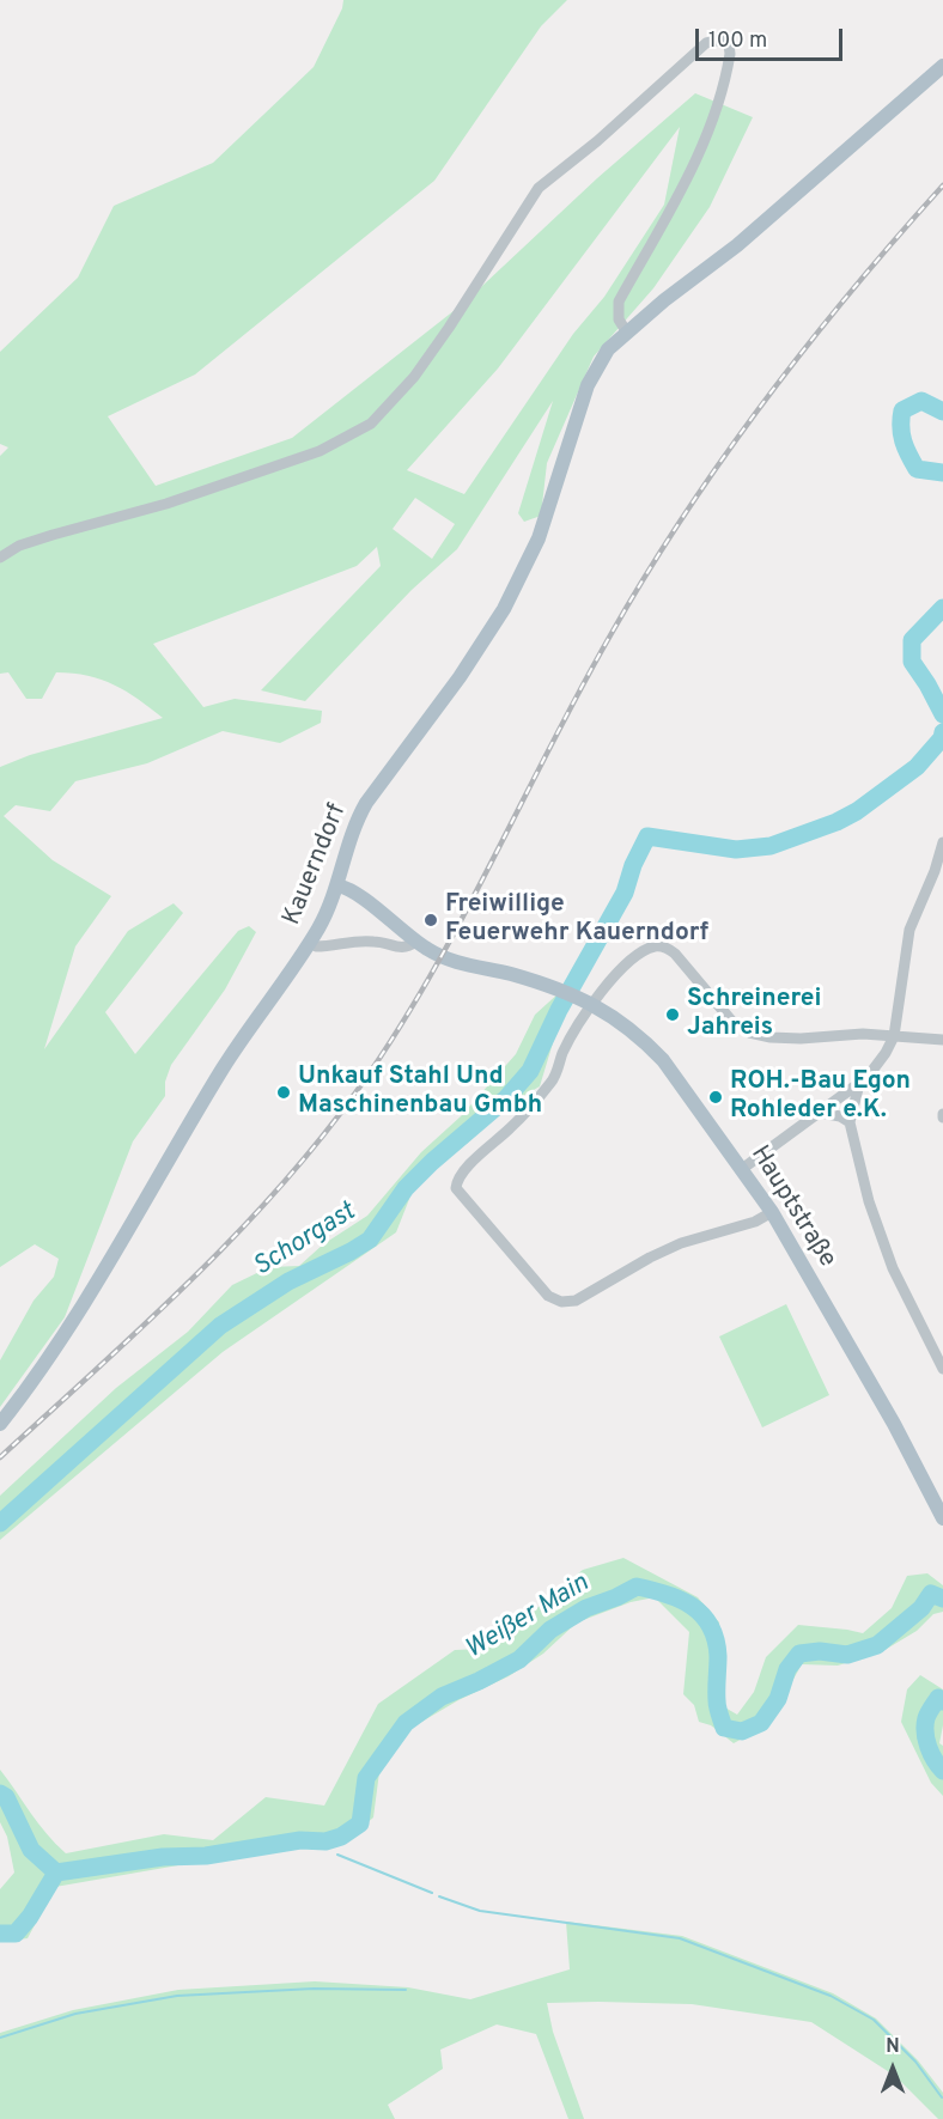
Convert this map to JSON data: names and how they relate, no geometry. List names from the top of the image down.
{
  "streets": {
    "main road": ["Kauerndorf", "Hauptstraße"]
  },
  "crossings": [
    ["Kauerndorf", "Hauptstraße"]
  ],
  "water": ["Schorgast", "Weißer Main"],
  "places": [
    "Freiwillige Feuerwehr Kauerndorf",
    "Schreinerei Jahreis",
    "Unkauf Stahl Und Maschinenbau Gmbh",
    "ROH.-Bau Egon Rohleder e.K."
  ],
  "scale_bar": "100 m",
  "north": "top"
}
